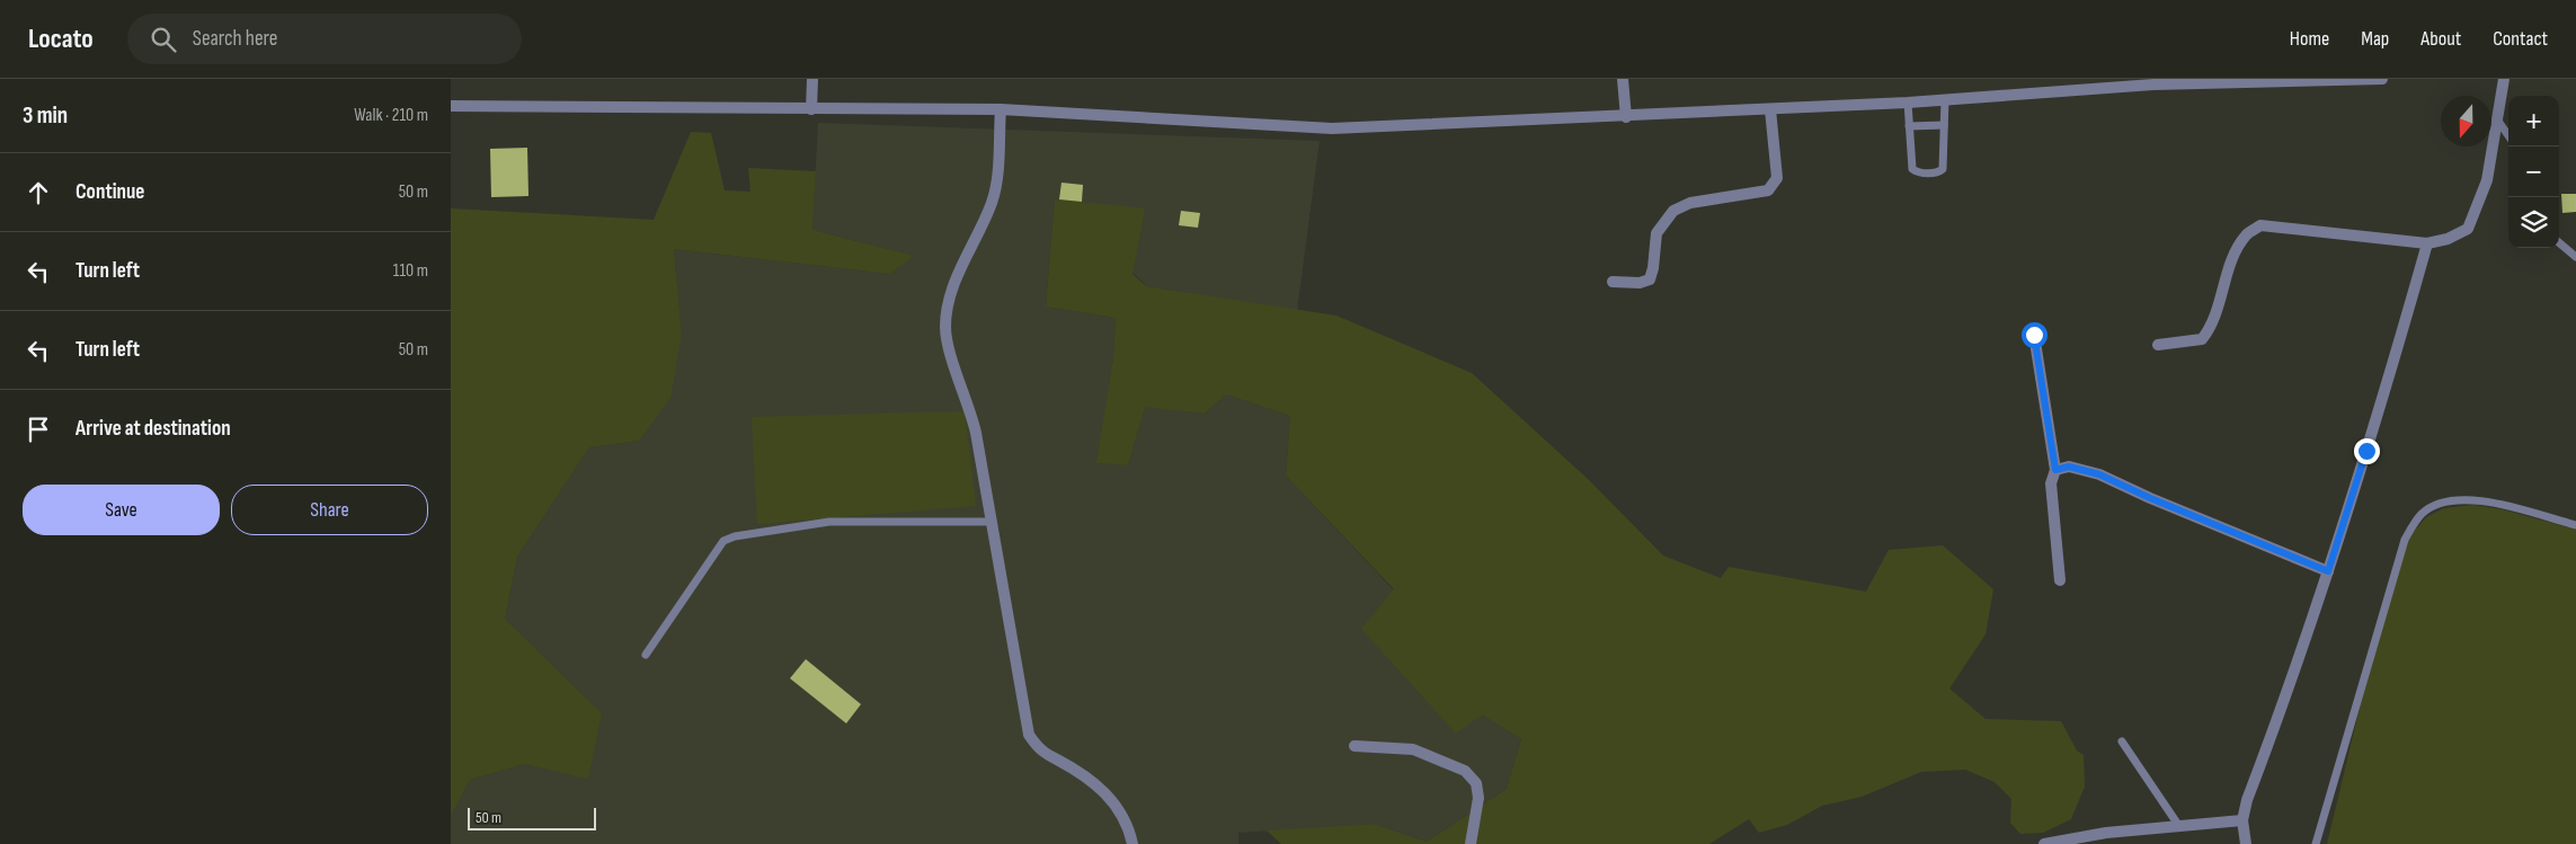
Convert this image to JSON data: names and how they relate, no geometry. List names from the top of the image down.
{
  "scale_bar": "50 m",
  "north": "bottom",
  "page": {
    "header": "Locato",
    "search": "Search here",
    "nav": [
      "Home",
      "Map",
      "About",
      "Contact"
    ],
    "heading": ["3 min", "Walk · 210 m"],
    "map_buttons": ["+", "−"],
    "list": [
      ["Continue", "50 m"],
      ["Turn left", "110 m"],
      ["Turn left", "50 m"],
      "Arrive at destination"
    ],
    "buttons": ["Save", "Share"],
    "scale": "50 m"
  }
}
